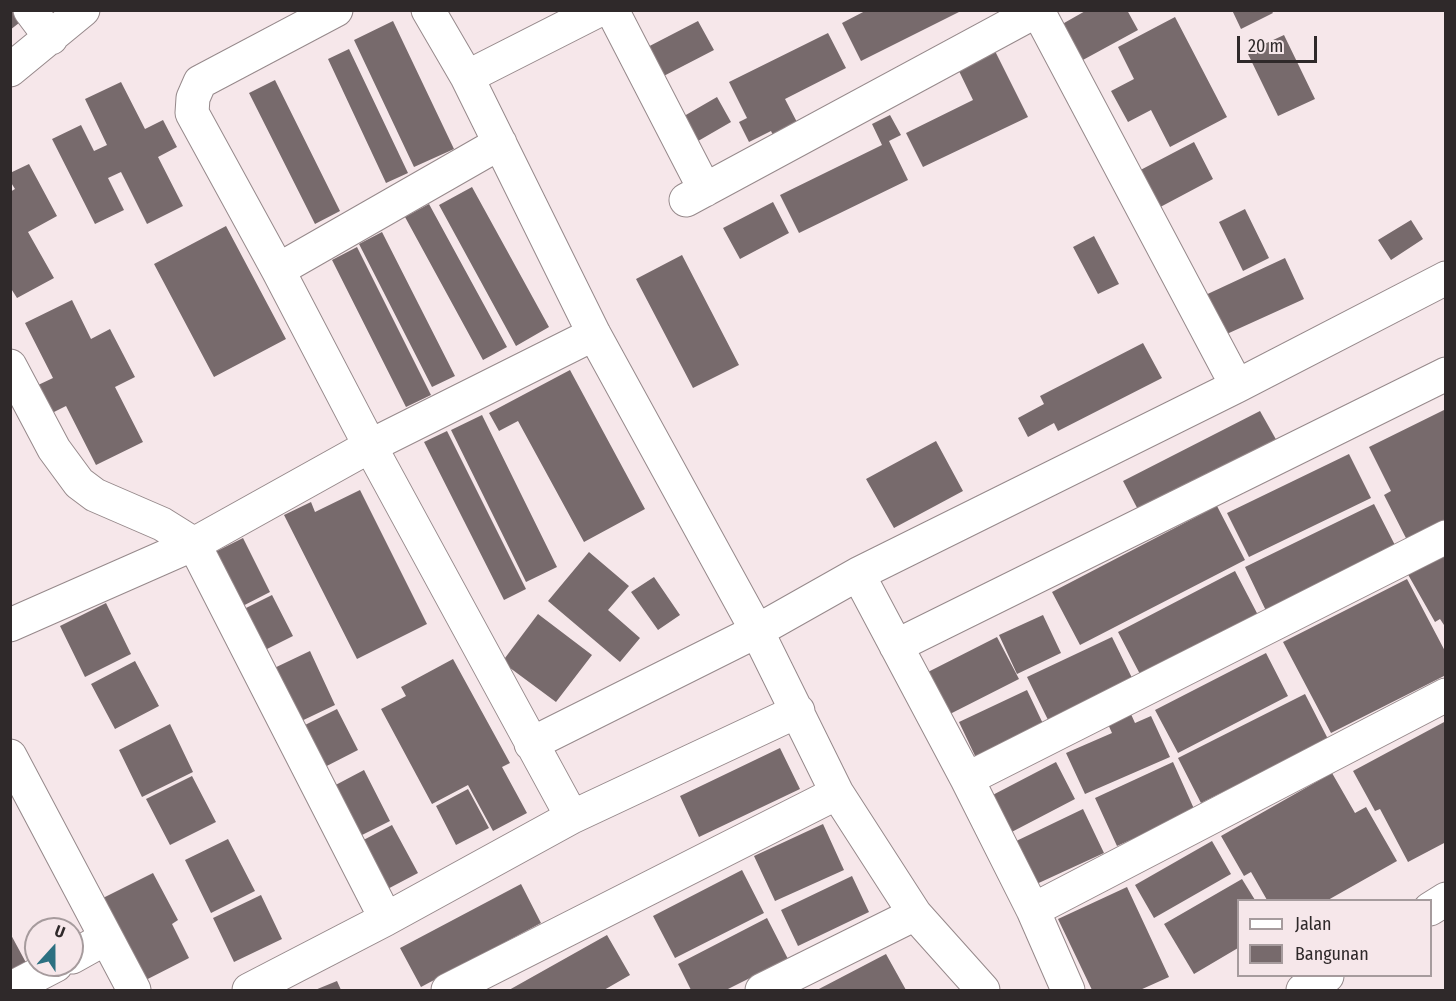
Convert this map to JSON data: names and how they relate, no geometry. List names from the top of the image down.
{
  "legend": ["Jalan", "Bangunan"],
  "scale_bar": "20 m",
  "north": "top"
}
